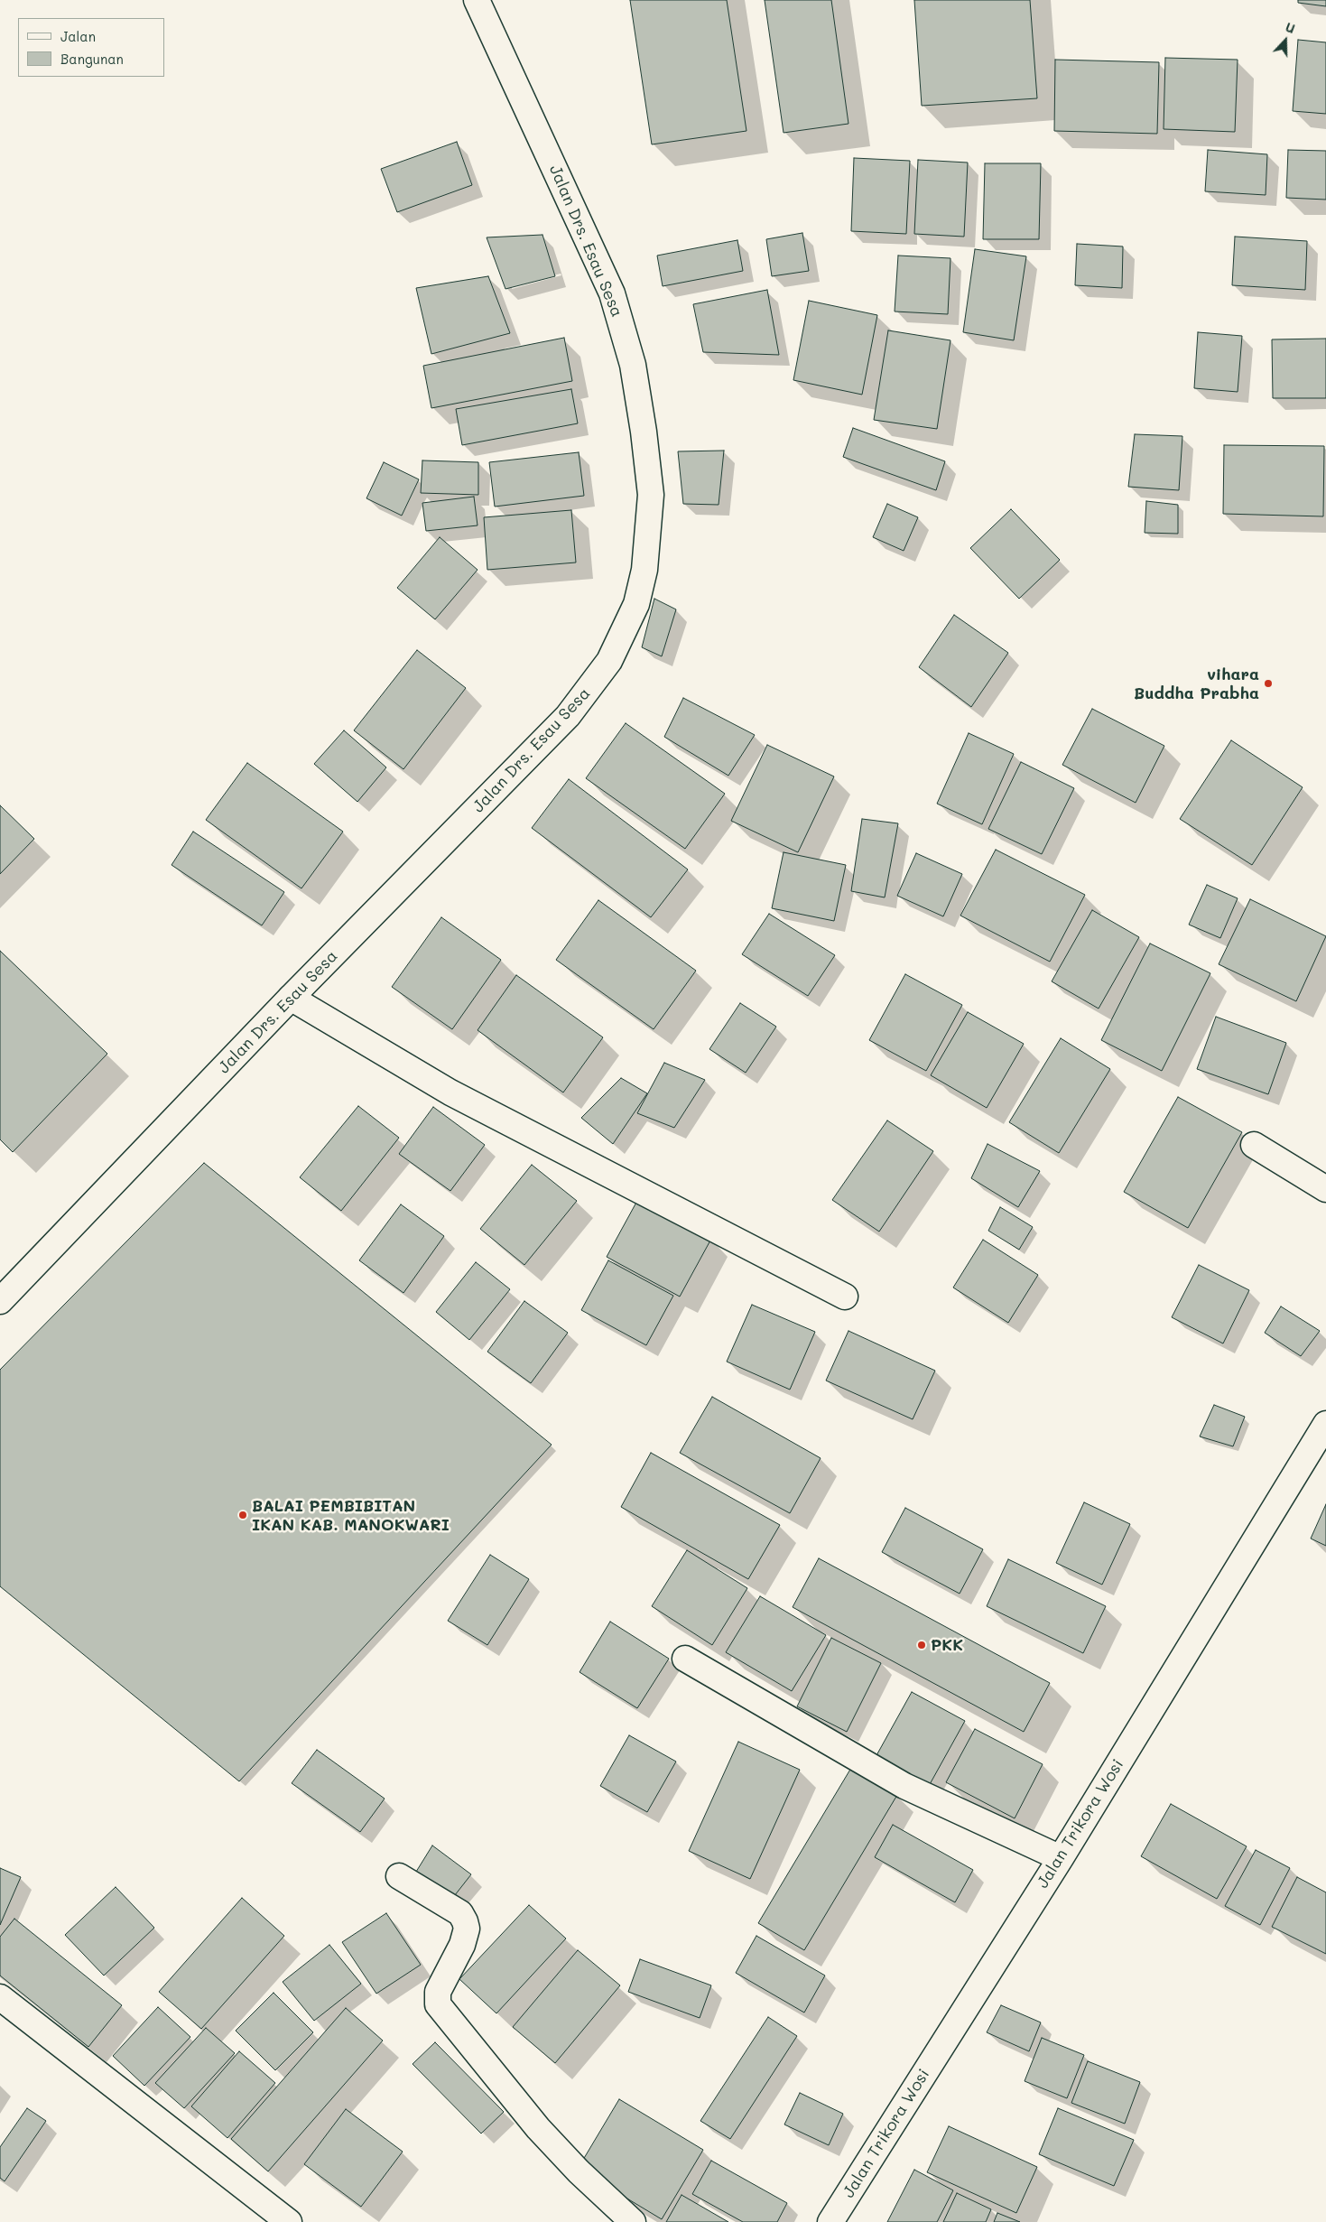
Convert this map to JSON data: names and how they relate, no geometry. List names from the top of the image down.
{
  "streets": {
    "main road": ["Jalan Drs. Esau Sesa", "Jalan Trikora Wosi"]
  },
  "places": ["vihara Buddha Prabha", "BALAI PEMBIBITAN IKAN KAB. MANOKWARI", "PKK"],
  "legend": ["Jalan", "Bangunan"],
  "north": "top"
}
